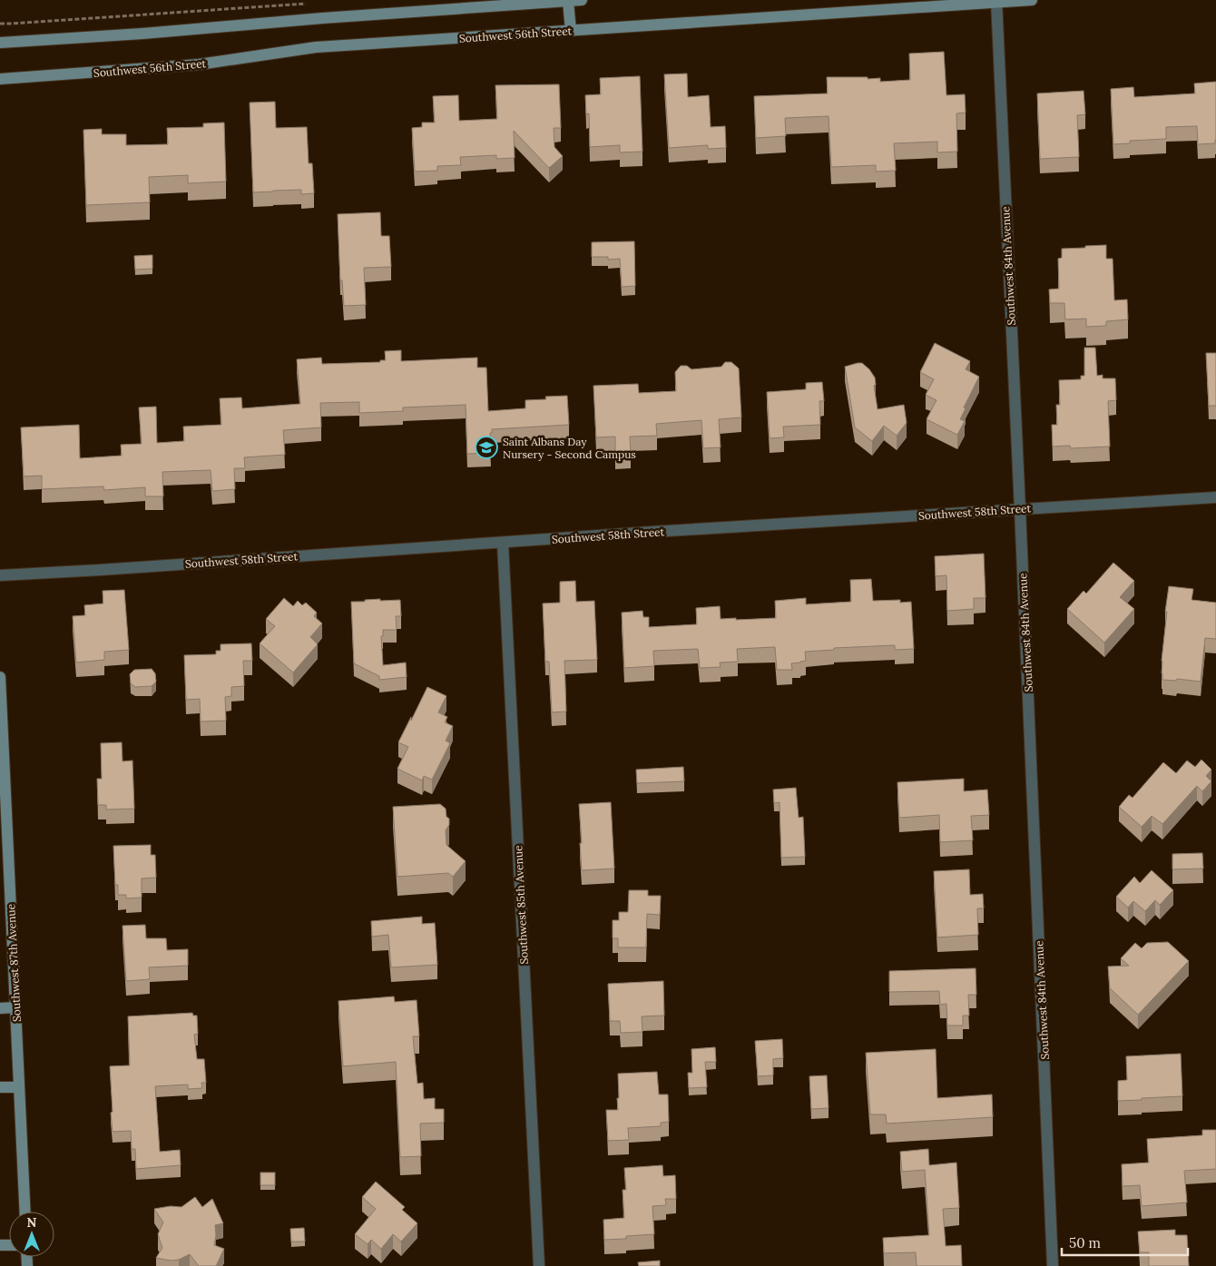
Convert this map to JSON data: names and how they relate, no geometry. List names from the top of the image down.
{
  "streets": {
    "main road": ["Southwest 56th Street", "Southwest 87th Avenue"],
    "street": ["Southwest 84th Avenue", "Southwest 58th Street", "Southwest 85th Avenue"]
  },
  "crossings": [
    ["Southwest 56th Street", "Southwest 84th Avenue"],
    ["Southwest 84th Avenue", "Southwest 58th Street"],
    ["Southwest 58th Street", "Southwest 85th Avenue"]
  ],
  "places": {
    "school or university": ["Saint Albans Day Nursery - Second Campus"]
  },
  "scale_bar": "50 m",
  "north": "top"
}
